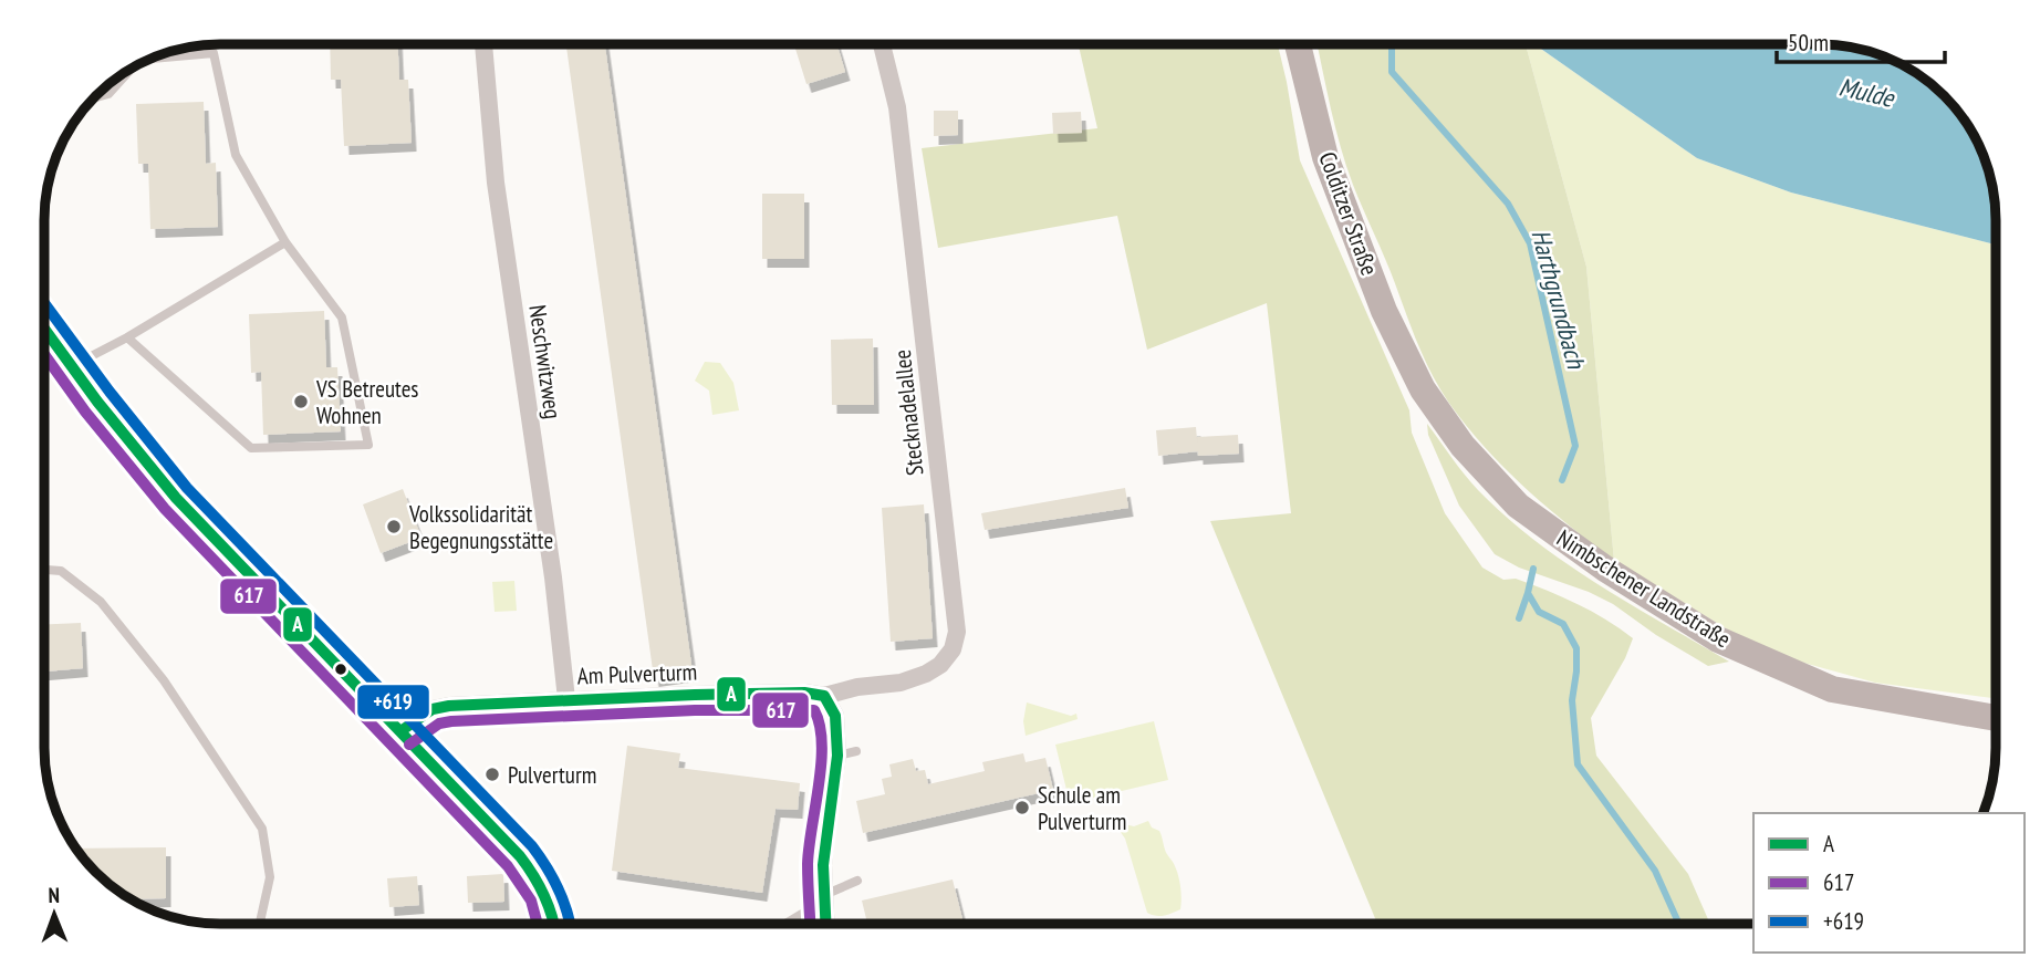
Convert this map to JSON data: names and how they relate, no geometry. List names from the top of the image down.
{
  "streets": {
    "main road": ["Colditzer Straße", "Nimbschener Landstraße"],
    "street": ["Neschwitzweg", "Stecknadelallee", "Am Pulverturm"]
  },
  "crossings": [
    ["Colditzer Straße", "Nimbschener Landstraße"],
    ["Neschwitzweg", "Am Pulverturm"],
    ["Stecknadelallee", "Am Pulverturm"]
  ],
  "water": ["Mulde", "Harthgrundbach"],
  "places": [
    "VS Betreutes Wohnen",
    "Volkssolidarität Begegnungsstätte",
    "Pulverturm",
    "Schule am Pulverturm"
  ],
  "lines": ["transit line +619", "transit line A", "transit line 617"],
  "legend": ["A", "617", "+619"],
  "scale_bar": "50 m",
  "north": "top"
}
